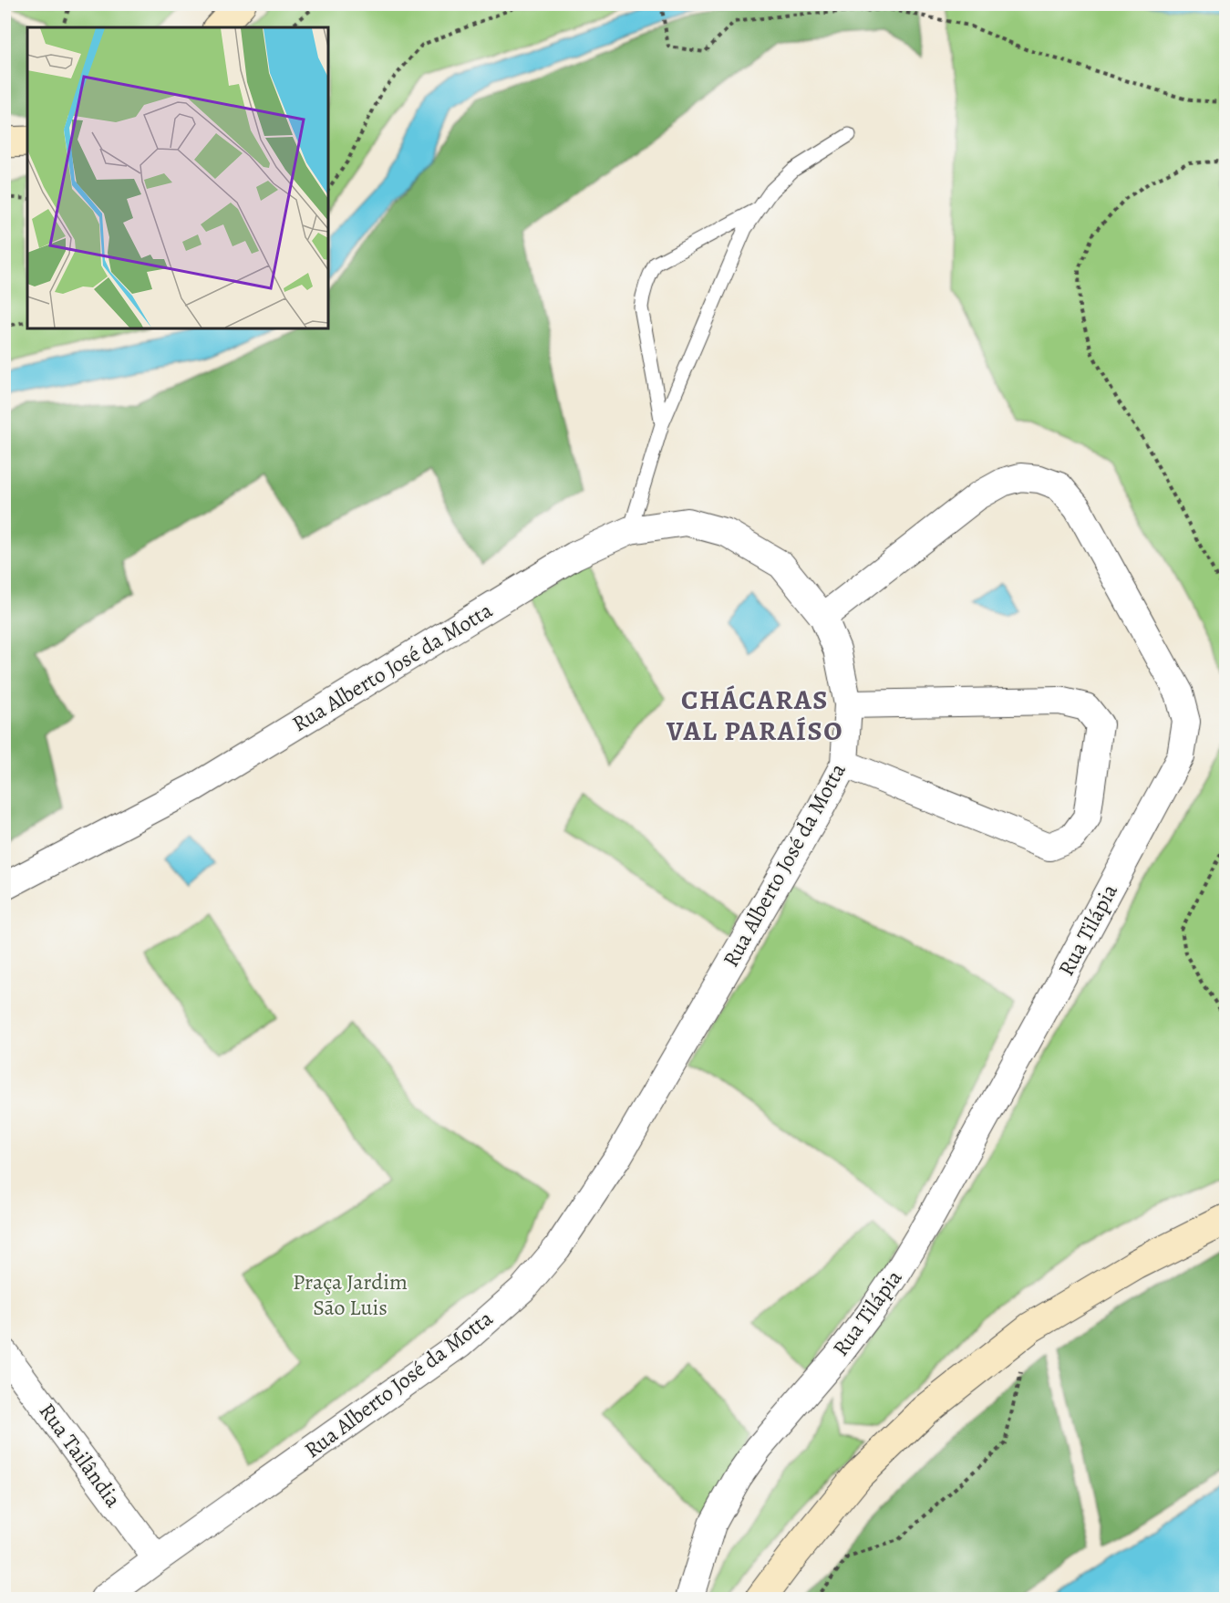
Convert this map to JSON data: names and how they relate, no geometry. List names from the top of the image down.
{
  "streets": {
    "street": ["Rua Alberto José da Motta", "Rua Tilápia", "Rua Tailândia"]
  },
  "crossings": [
    ["Rua Alberto José da Motta", "Rua Tilápia"],
    ["Rua Alberto José da Motta", "Rua Tailândia"]
  ],
  "districts": ["CHÁCARAS VAL PARAÍSO"],
  "parks": ["Praça Jardim São Luis"]
}
